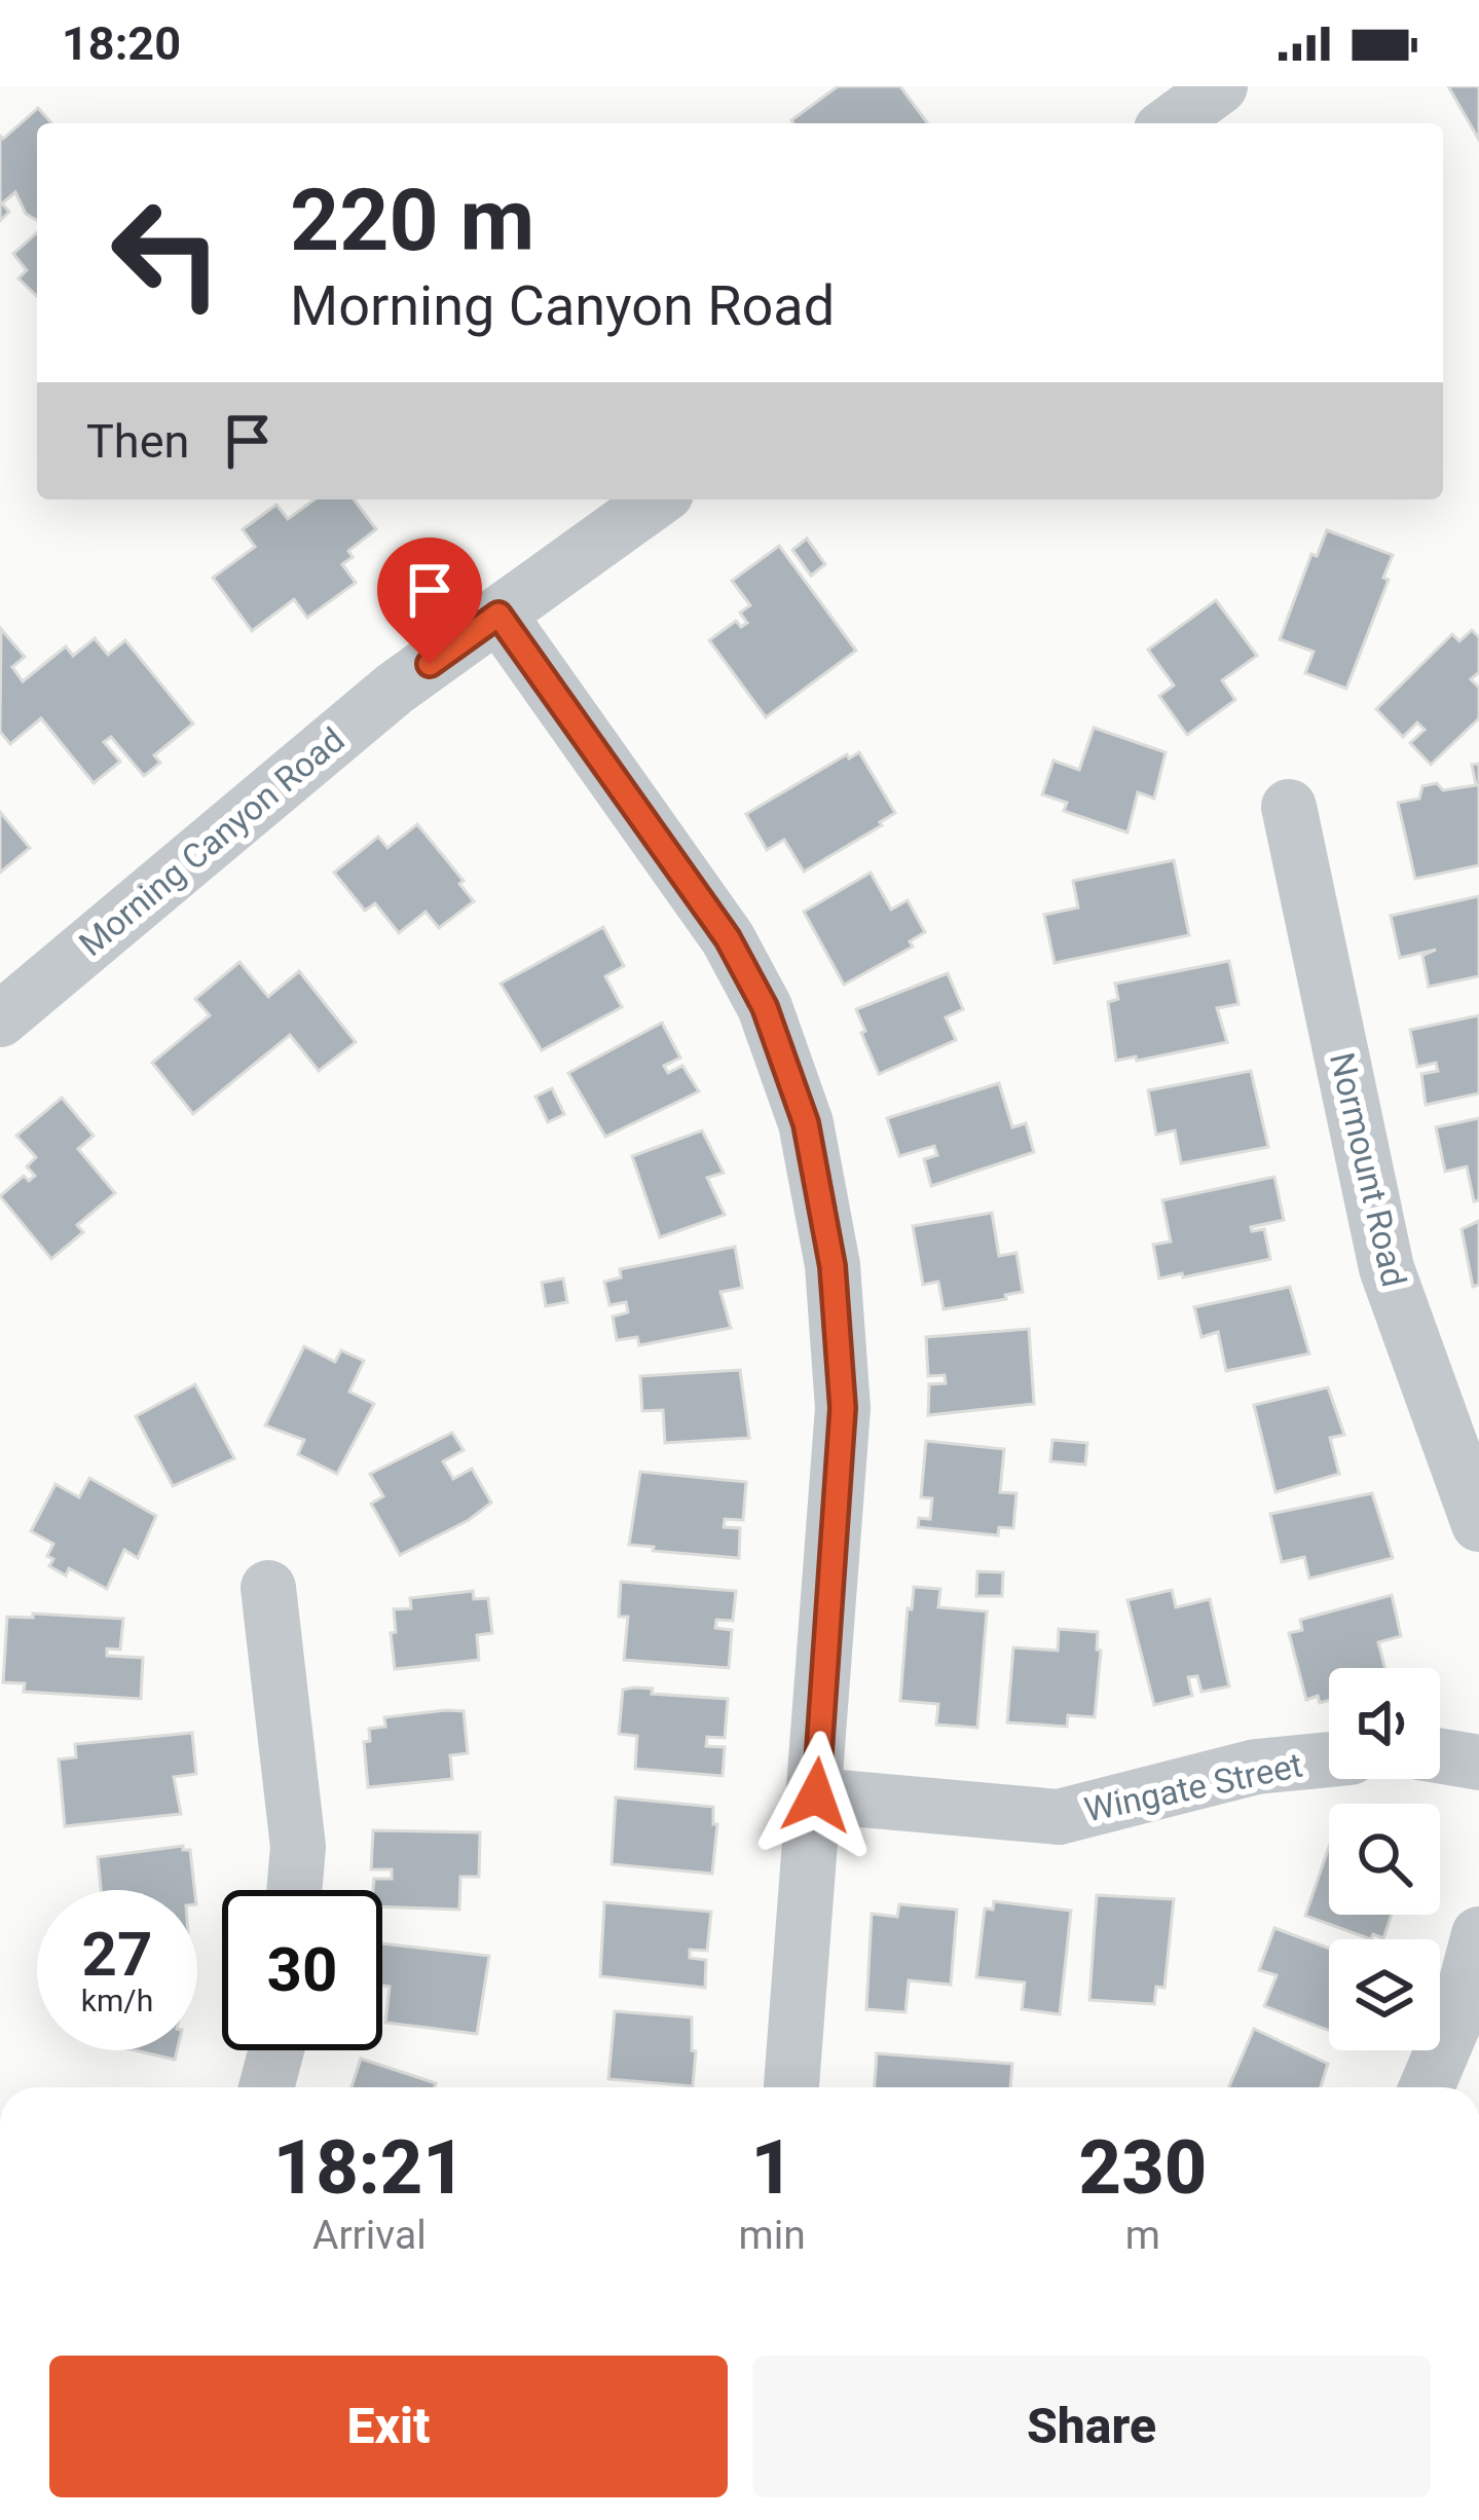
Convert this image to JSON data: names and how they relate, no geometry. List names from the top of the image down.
{
  "streets": {
    "street": ["Morning Canyon Road", "Normount Road", "Wingate Street"]
  },
  "page": {
    "status": "18:20",
    "turn": ["220 m", "Morning Canyon Road"],
    "then": "Then",
    "speed": "27 km/h",
    "limit": "30",
    "eta": [
      "18:21",
      "Arrival",
      "1",
      "min",
      "230",
      "m"
    ],
    "buttons": ["Exit", "Share"]
  }
}
